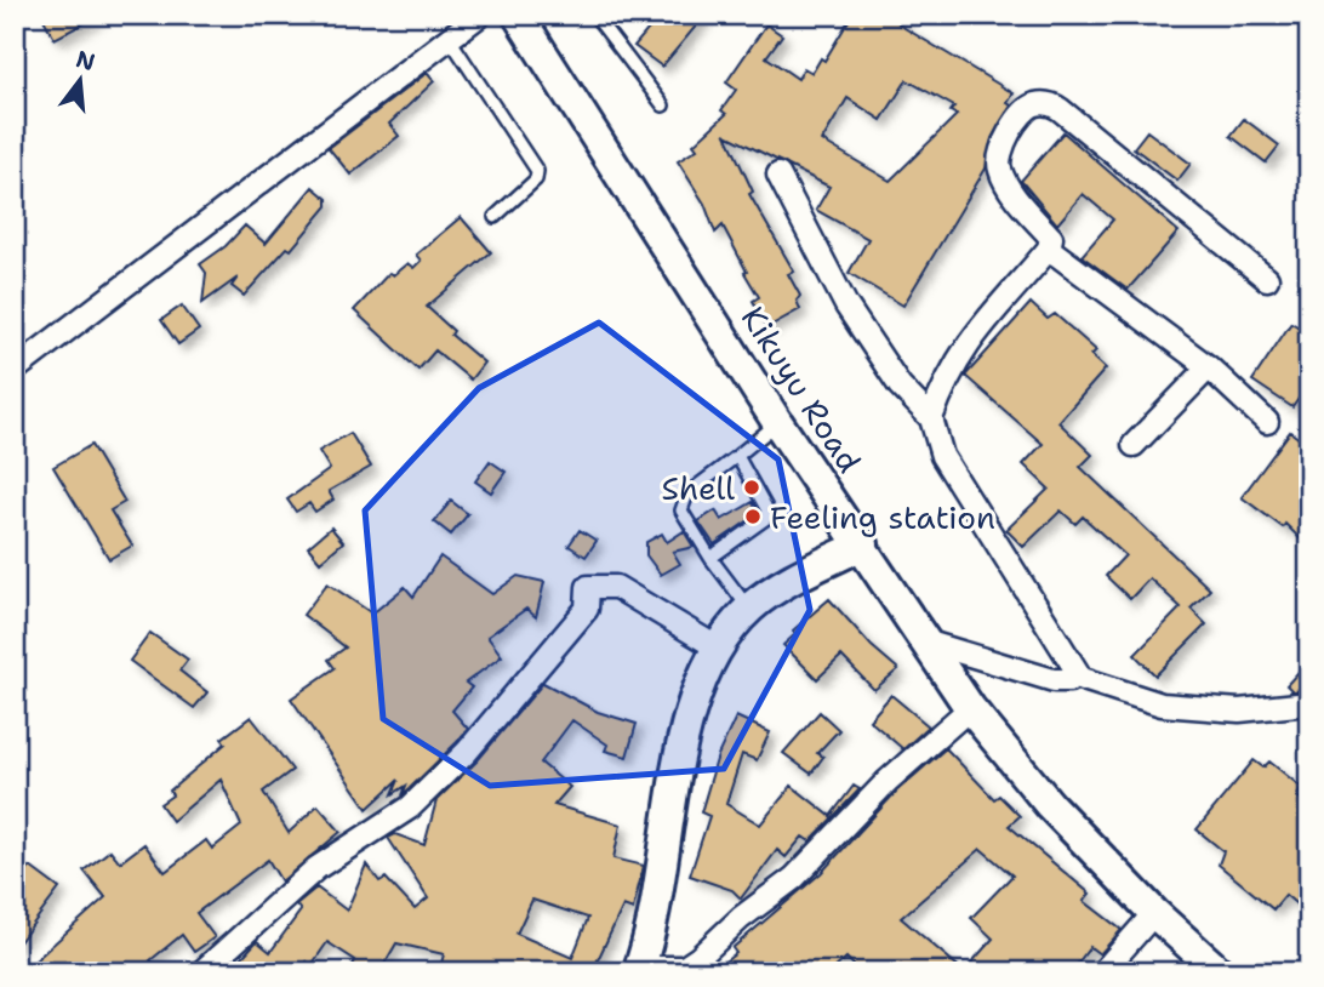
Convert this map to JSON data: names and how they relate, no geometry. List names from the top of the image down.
{
  "streets": {
    "main road": ["Kikuyu Road"]
  },
  "places": ["Shell", "Feeling station"],
  "north": "top"
}
